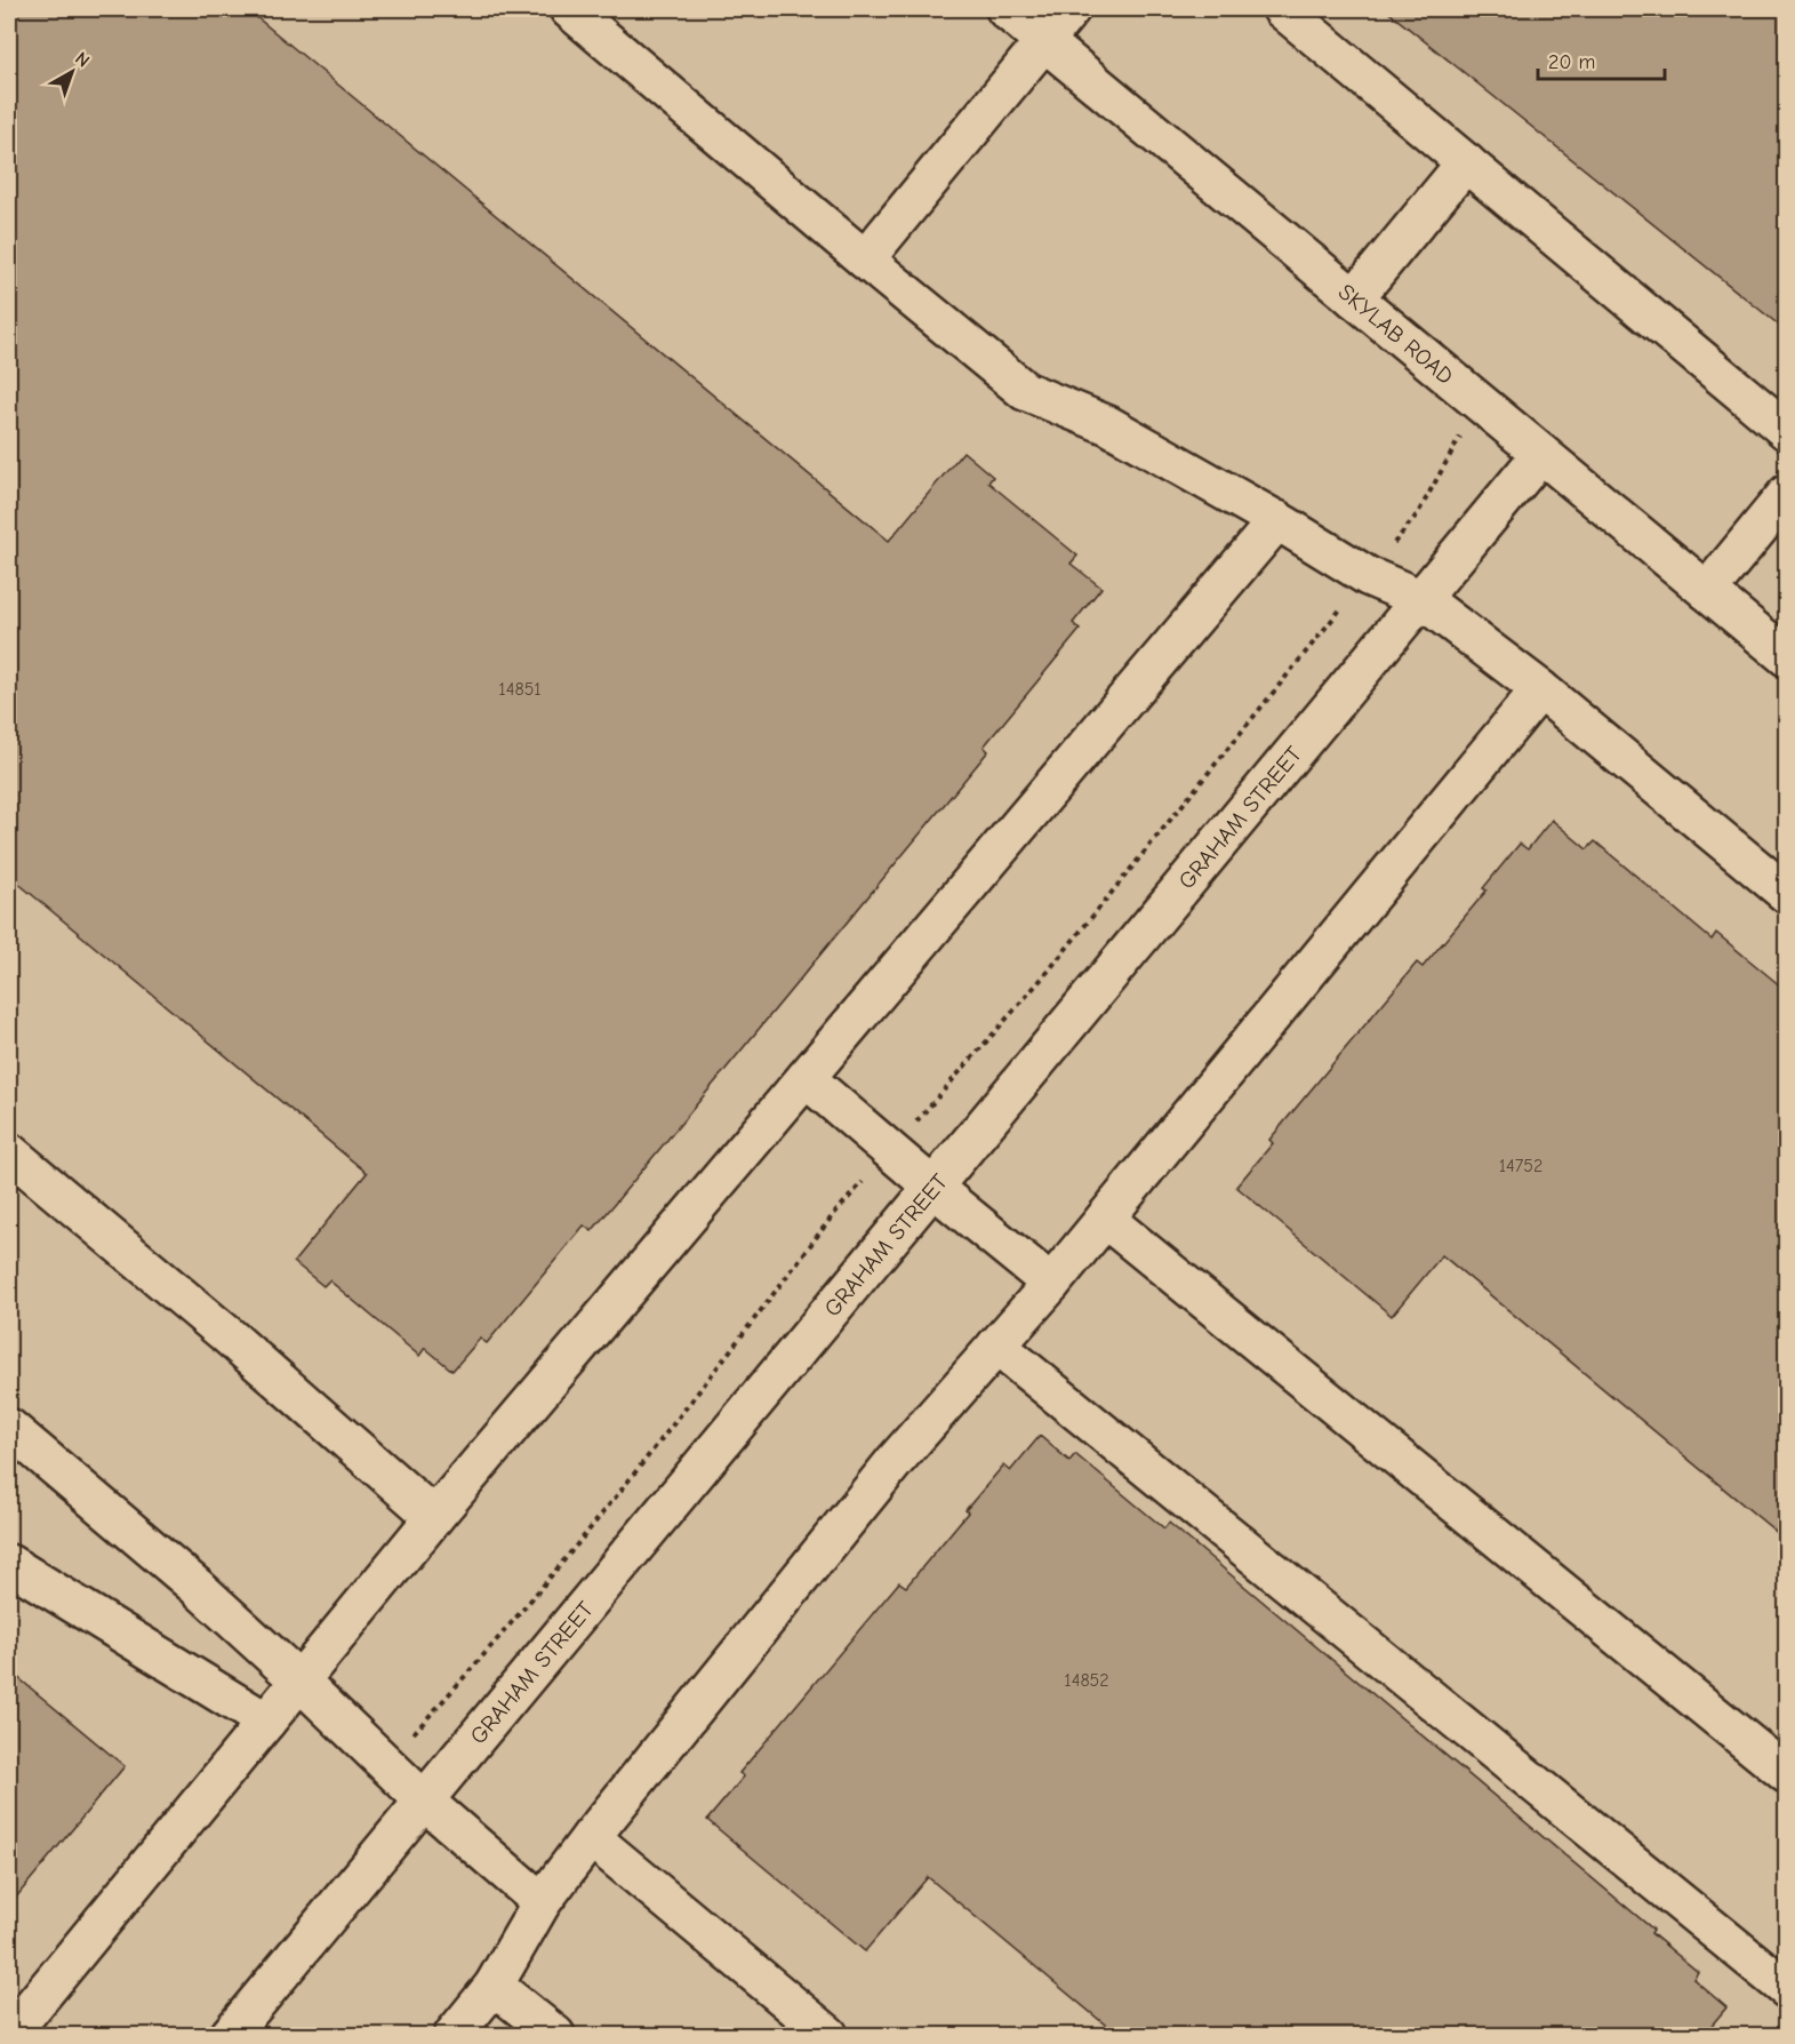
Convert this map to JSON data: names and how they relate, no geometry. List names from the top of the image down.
{
  "streets": {
    "street": ["SKYLAB ROAD", "GRAHAM STREET"]
  },
  "crossings": [
    ["SKYLAB ROAD", "GRAHAM STREET"]
  ],
  "house_numbers": ["14851", "14752", "14852"],
  "scale_bar": "20 m",
  "north": "top right"
}
